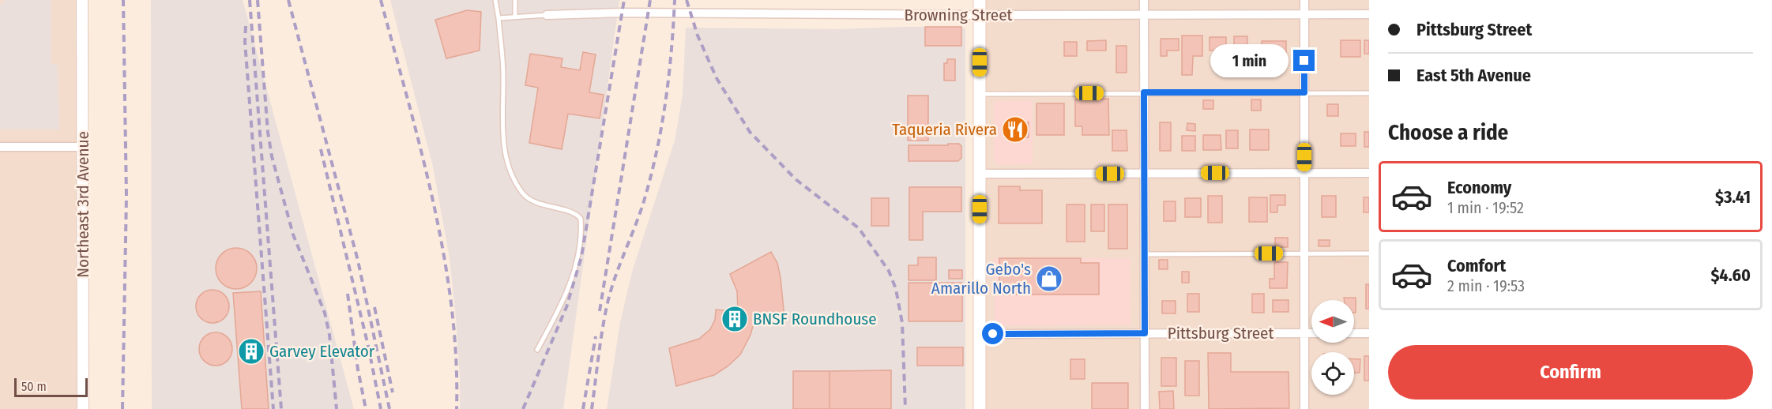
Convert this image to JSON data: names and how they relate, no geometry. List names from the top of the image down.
{
  "streets": {
    "street": ["Browning Street", "Northeast 3rd Avenue", "Pittsburg Street"]
  },
  "places": {
    "restaurant": ["Taqueria Rivera"],
    "shop": ["Gebo's Amarillo North"],
    "building": ["BNSF Roundhouse", "Garvey Elevator"]
  },
  "scale_bar": "50 m",
  "north": "left",
  "page": {
    "banner": ["Pittsburg Street", "East 5th Avenue"],
    "bubble": "1 min",
    "heading": "Choose a ride",
    "list": [
      {
        "name": "Economy",
        "note": "1 min · 19:52",
        "value": "$3.41"
      },
      {
        "name": "Comfort",
        "note": "2 min · 19:53",
        "value": "$4.60"
      }
    ],
    "buttons": "Confirm",
    "scale": "50 m"
  }
}
